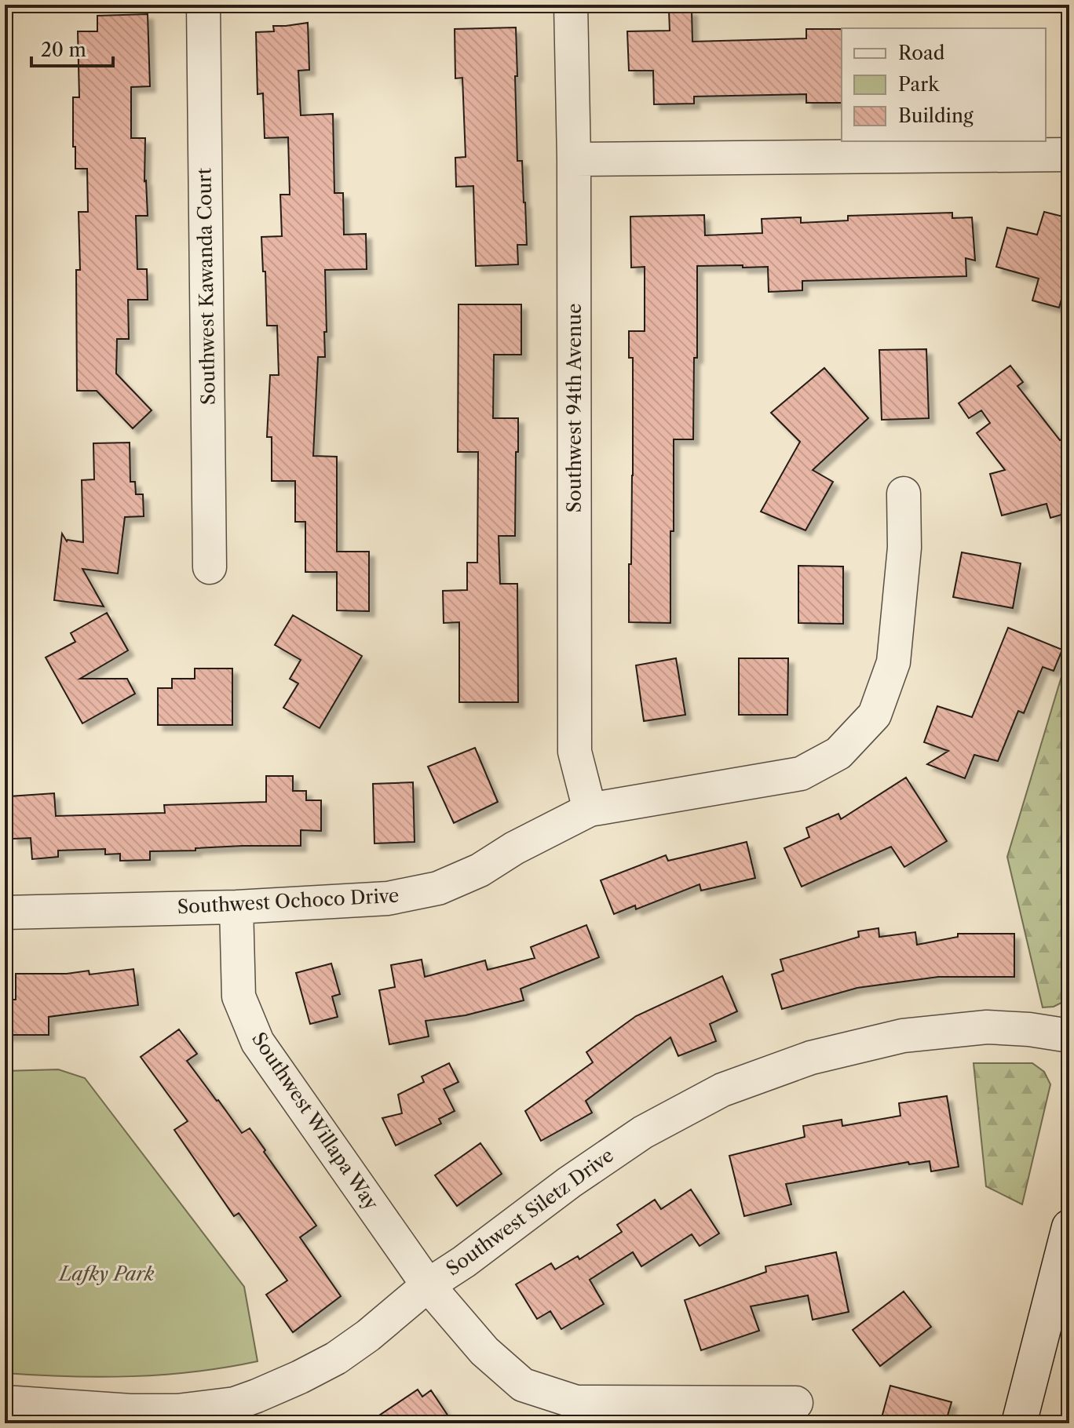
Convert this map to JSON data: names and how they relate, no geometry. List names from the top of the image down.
{
  "streets": {
    "street": [
      "Southwest Kawanda Court",
      "Southwest 94th Avenue",
      "Southwest Ochoco Drive",
      "Southwest Willapa Way",
      "Southwest Siletz Drive"
    ]
  },
  "crossings": [
    ["Southwest 94th Avenue", "Southwest Ochoco Drive"],
    ["Southwest Ochoco Drive", "Southwest Willapa Way"],
    ["Southwest Willapa Way", "Southwest Siletz Drive"]
  ],
  "parks": ["Lafky Park"],
  "legend": ["Road", "Park", "Building"],
  "scale_bar": "20 m"
}
